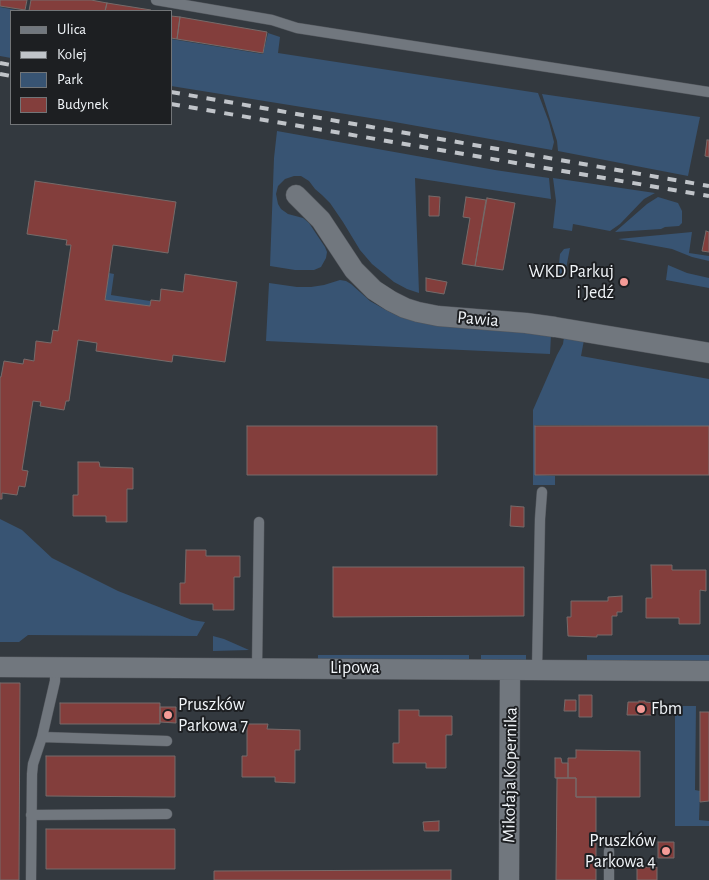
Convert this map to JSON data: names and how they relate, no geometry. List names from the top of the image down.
{
  "streets": {
    "street": ["Pawia", "Lipowa", "Mikołaja Kopernika"]
  },
  "crossings": [
    ["Lipowa", "Mikołaja Kopernika"]
  ],
  "places": [
    "WKD Parkuj i Jedź",
    "Fbm",
    "Pruszków Parkowa 7",
    "Pruszków Parkowa 4"
  ],
  "legend": [
    "Ulica",
    "Kolej",
    "Park",
    "Budynek"
  ]
}
